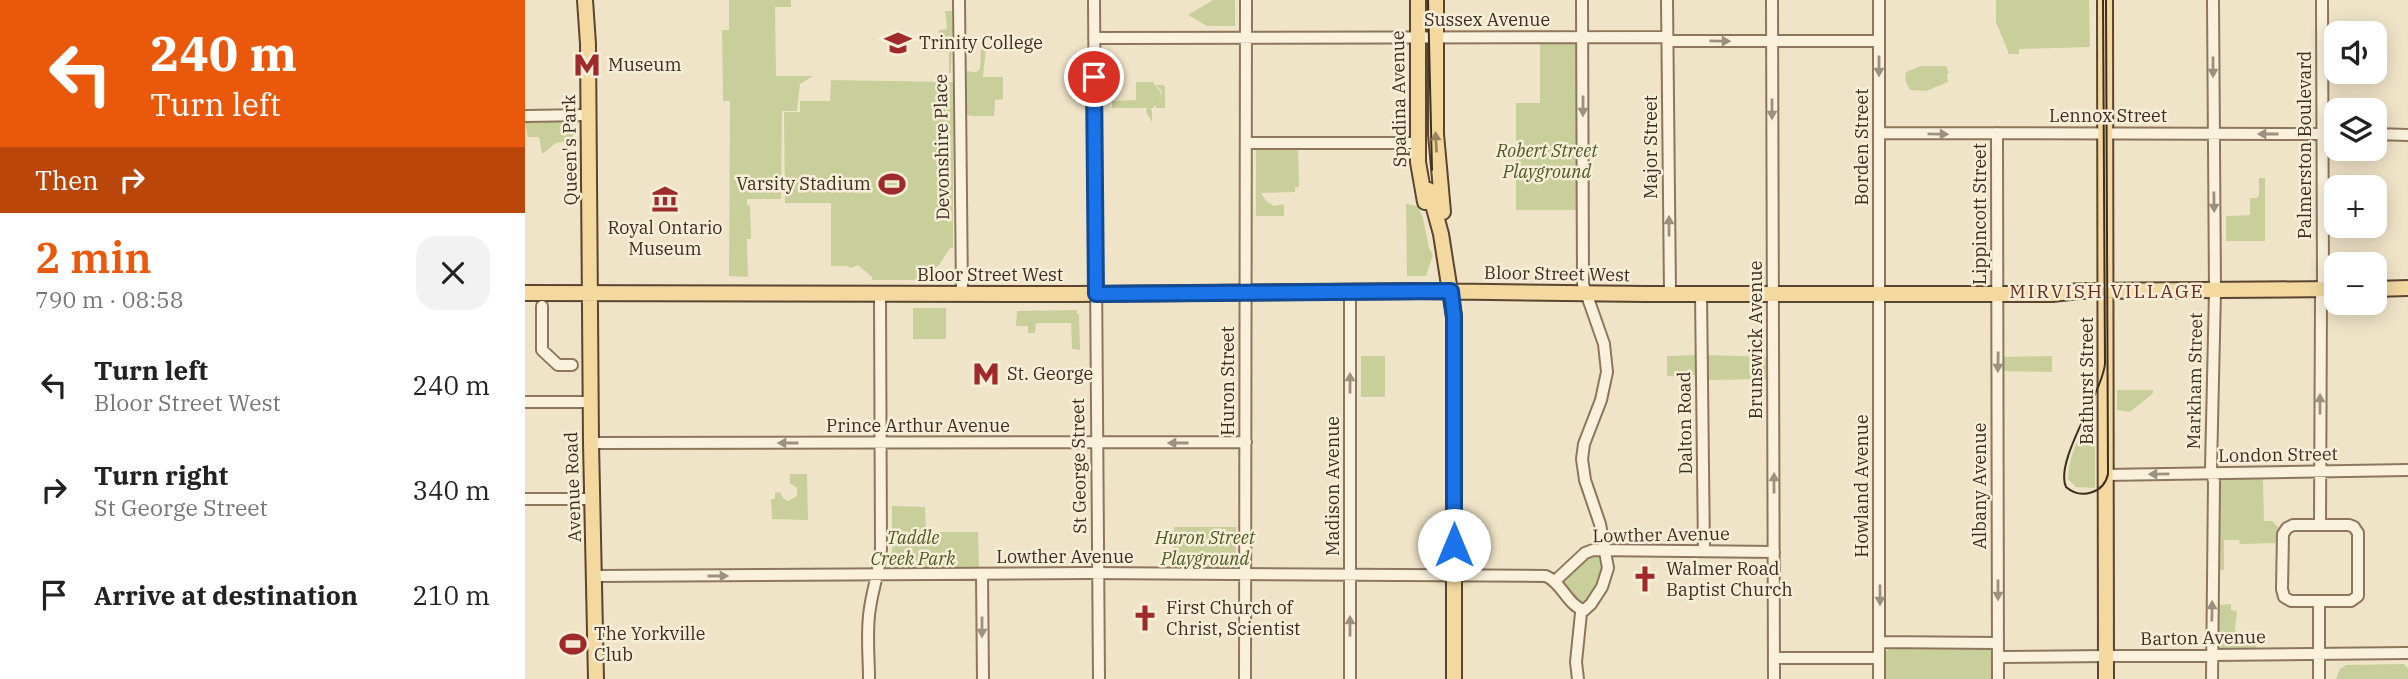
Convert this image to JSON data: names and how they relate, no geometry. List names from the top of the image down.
{
  "streets": {
    "main road": [
      "Spadina Avenue",
      "Queen's Park",
      "Bloor Street West",
      "Bathurst Street",
      "Avenue Road"
    ],
    "street": [
      "Sussex Avenue",
      "Lennox Street",
      "Palmerston Boulevard",
      "Devonshire Place",
      "Major Street",
      "Borden Street",
      "Lippincott Street",
      "Brunswick Avenue",
      "Huron Street",
      "Markham Street",
      "Dalton Road",
      "Prince Arthur Avenue",
      "London Street",
      "St George Street",
      "Madison Avenue",
      "Howland Avenue",
      "Albany Avenue",
      "Lowther Avenue",
      "Barton Avenue"
    ]
  },
  "crossings": [
    ["Sussex Avenue", "Spadina Avenue"],
    ["Sussex Avenue", "Major Street"],
    ["Sussex Avenue", "Borden Street"],
    ["Sussex Avenue", "Brunswick Avenue"],
    ["Sussex Avenue", "Huron Street"],
    ["Sussex Avenue", "St George Street"],
    ["Spadina Avenue", "Bloor Street West"],
    ["Spadina Avenue", "Lowther Avenue"],
    ["Lennox Street", "Palmerston Boulevard"],
    ["Lennox Street", "Borden Street"],
    ["Lennox Street", "Lippincott Street"],
    ["Lennox Street", "Bathurst Street"],
    ["Lennox Street", "Markham Street"],
    ["Palmerston Boulevard", "London Street"],
    ["Devonshire Place", "Bloor Street West"],
    ["Major Street", "Bloor Street West"],
    ["Borden Street", "Bloor Street West"],
    ["Borden Street", "Howland Avenue"],
    ["Queen's Park", "Bloor Street West"],
    ["Queen's Park", "Avenue Road"],
    ["Lippincott Street", "Bloor Street West"],
    ["Lippincott Street", "Albany Avenue"],
    ["Bloor Street West", "Brunswick Avenue"],
    ["Bloor Street West", "Huron Street"],
    ["Bloor Street West", "Bathurst Street"],
    ["Bloor Street West", "Markham Street"],
    ["Bloor Street West", "Dalton Road"],
    ["Bloor Street West", "St George Street"],
    ["Bloor Street West", "Madison Avenue"],
    ["Bloor Street West", "Howland Avenue"],
    ["Bloor Street West", "Albany Avenue"],
    ["Bloor Street West", "Avenue Road"],
    ["Brunswick Avenue", "Lowther Avenue"],
    ["Huron Street", "Prince Arthur Avenue"],
    ["Huron Street", "Lowther Avenue"],
    ["Bathurst Street", "London Street"],
    ["Bathurst Street", "Barton Avenue"],
    ["Markham Street", "London Street"],
    ["Markham Street", "Barton Avenue"],
    ["Dalton Road", "Lowther Avenue"],
    ["Prince Arthur Avenue", "St George Street"],
    ["Prince Arthur Avenue", "Avenue Road"],
    ["St George Street", "Lowther Avenue"],
    ["Madison Avenue", "Lowther Avenue"],
    ["Albany Avenue", "Barton Avenue"],
    ["Avenue Road", "Lowther Avenue"]
  ],
  "one_way": [
    "Palmerston Boulevard",
    "Prince Arthur Avenue",
    "Madison Avenue",
    "Howland Avenue",
    "Albany Avenue"
  ],
  "districts": ["MIRVISH VILLAGE"],
  "parks": ["Robert Street Playground", "Taddle Creek Park", "Huron Street Playground"],
  "places": {
    "school or university": ["Trinity College"],
    "metro station": ["Museum", "St. George"],
    "sports": ["Varsity Stadium", "The Yorkville Club"],
    "museum": ["Royal Ontario Museum"],
    "church": ["Walmer Road Baptist Church", "First Church of Christ, Scientist"]
  },
  "page": {
    "turn": ["240 m", "Turn left"],
    "map_buttons": ["+", "−"],
    "then": "Then",
    "heading": ["2 min", "790 m · 08:58"],
    "list": [
      {
        "name": "Turn left",
        "note": "Bloor Street West",
        "value": "240 m"
      },
      {
        "name": "Turn right",
        "note": "St George Street",
        "value": "340 m"
      },
      {
        "name": "Arrive at destination",
        "value": "210 m"
      }
    ]
  }
}
